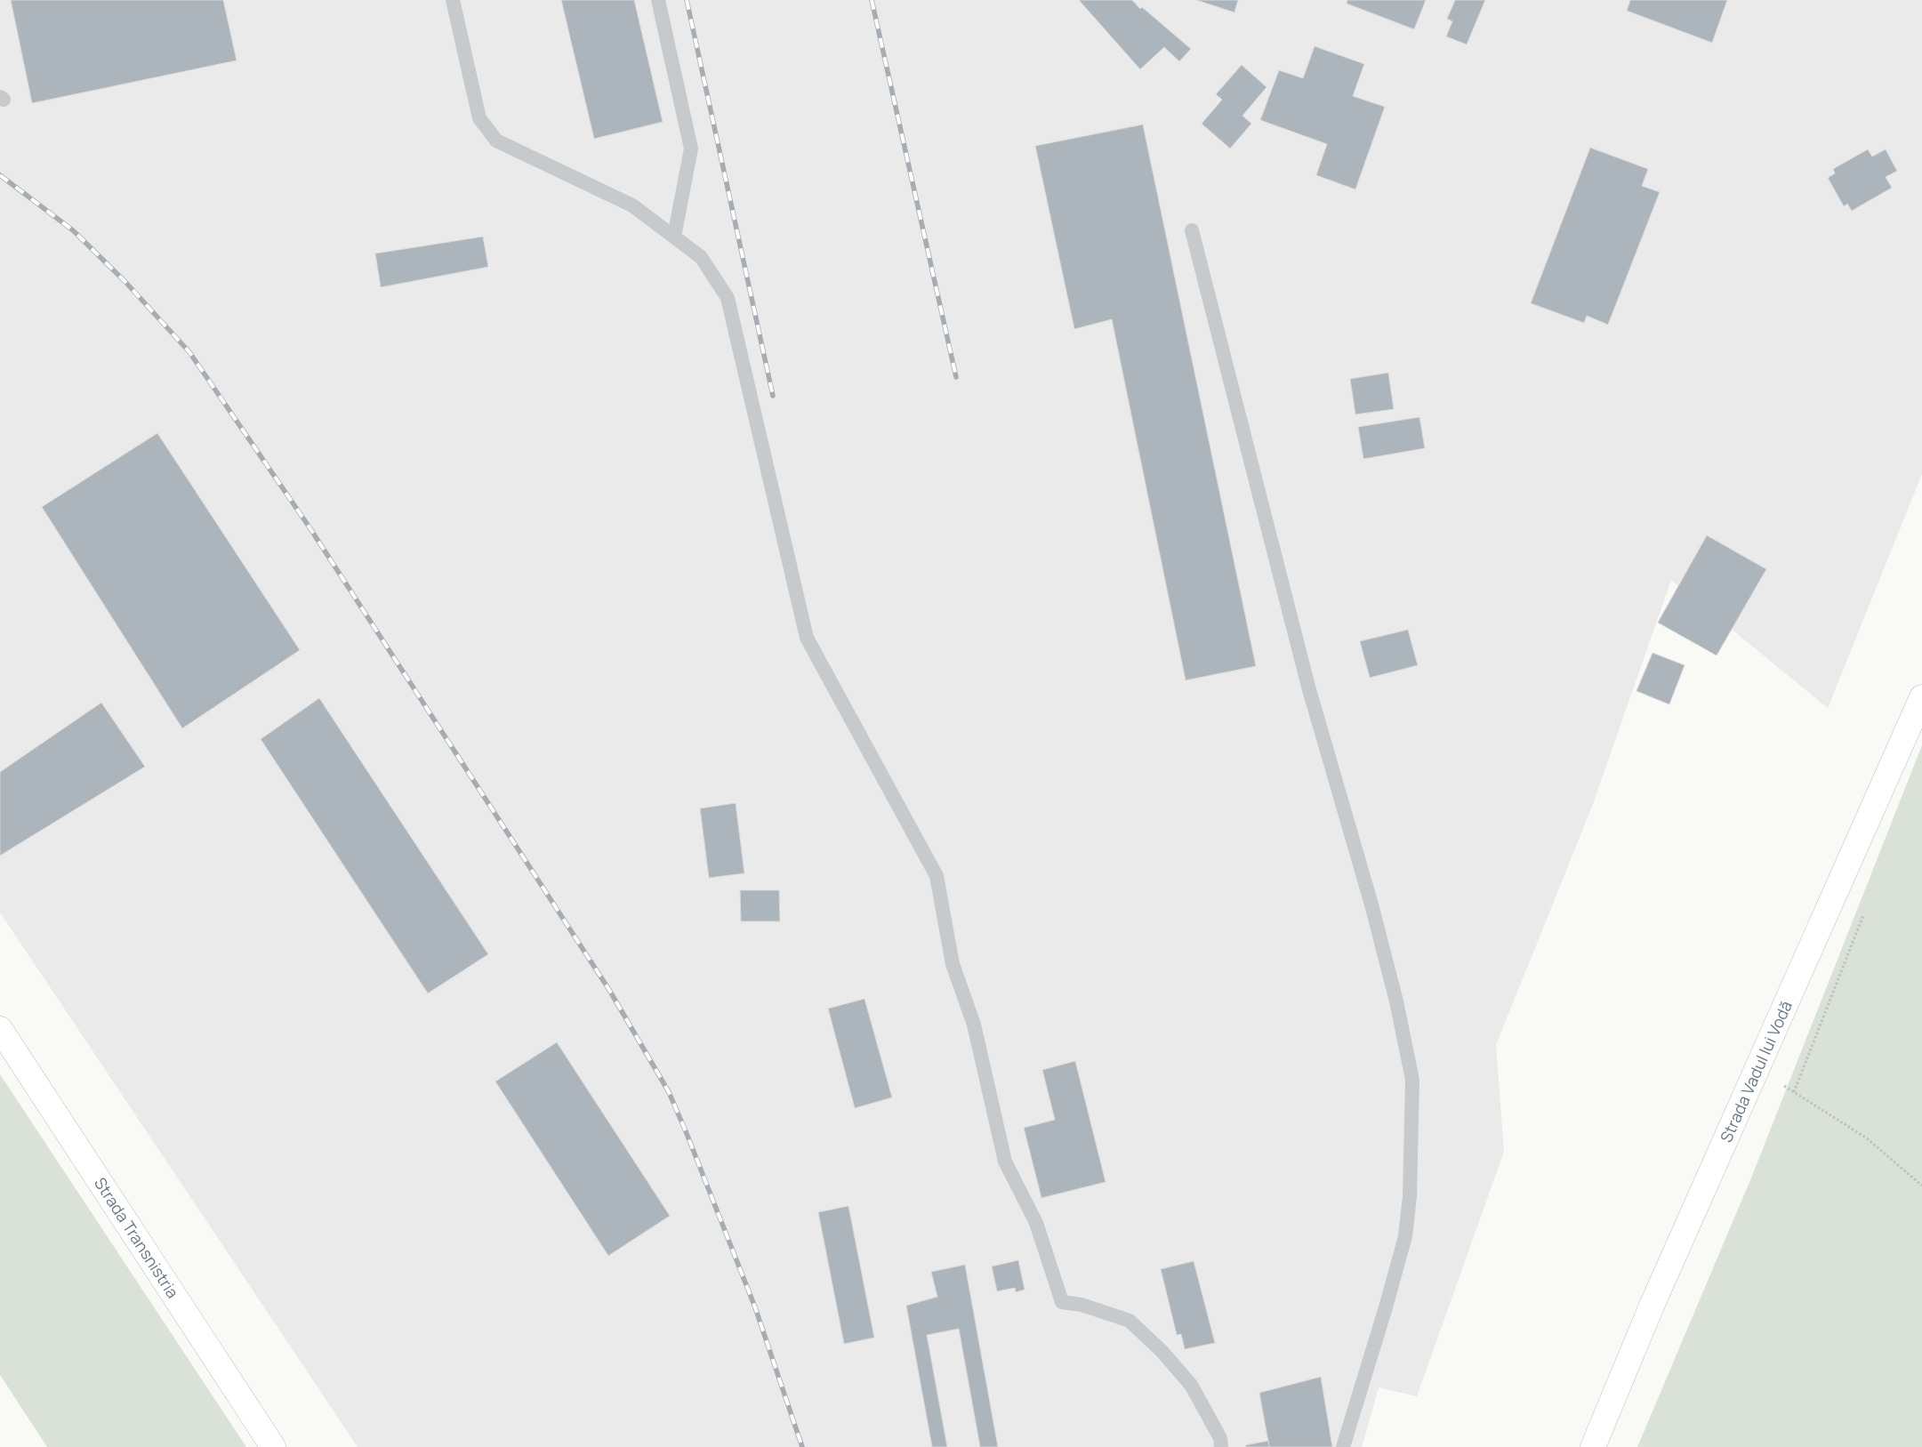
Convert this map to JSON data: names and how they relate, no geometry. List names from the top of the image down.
{
  "streets": {
    "main road": ["Strada Vadul lui Vodă", "Strada Transnistria"]
  }
}
